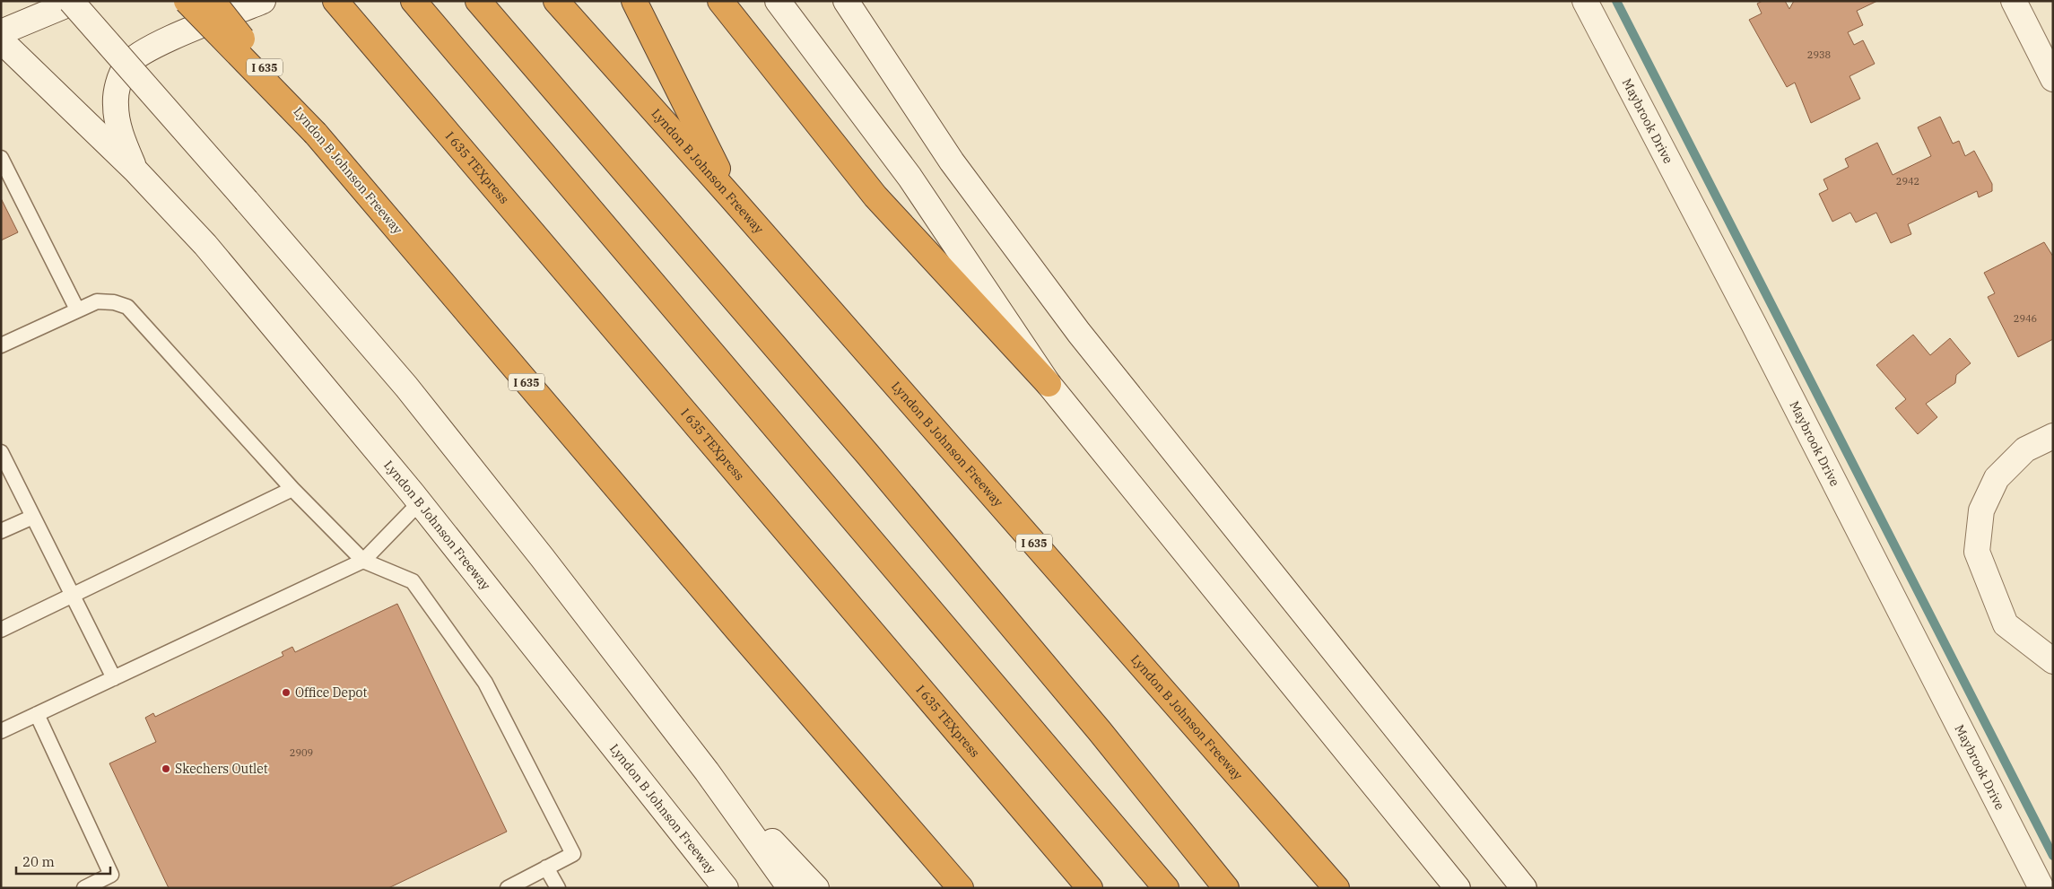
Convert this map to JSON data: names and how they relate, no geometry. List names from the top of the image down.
{
  "streets": {
    "highway": ["I 635", "I 635 TEXpress", "Lyndon B Johnson Freeway"],
    "main road": ["Maybrook Drive"]
  },
  "places": ["Office Depot", "Skechers Outlet"],
  "house_numbers": [
    "2938",
    "2942",
    "2946",
    "2909"
  ],
  "scale_bar": "20 m"
}
